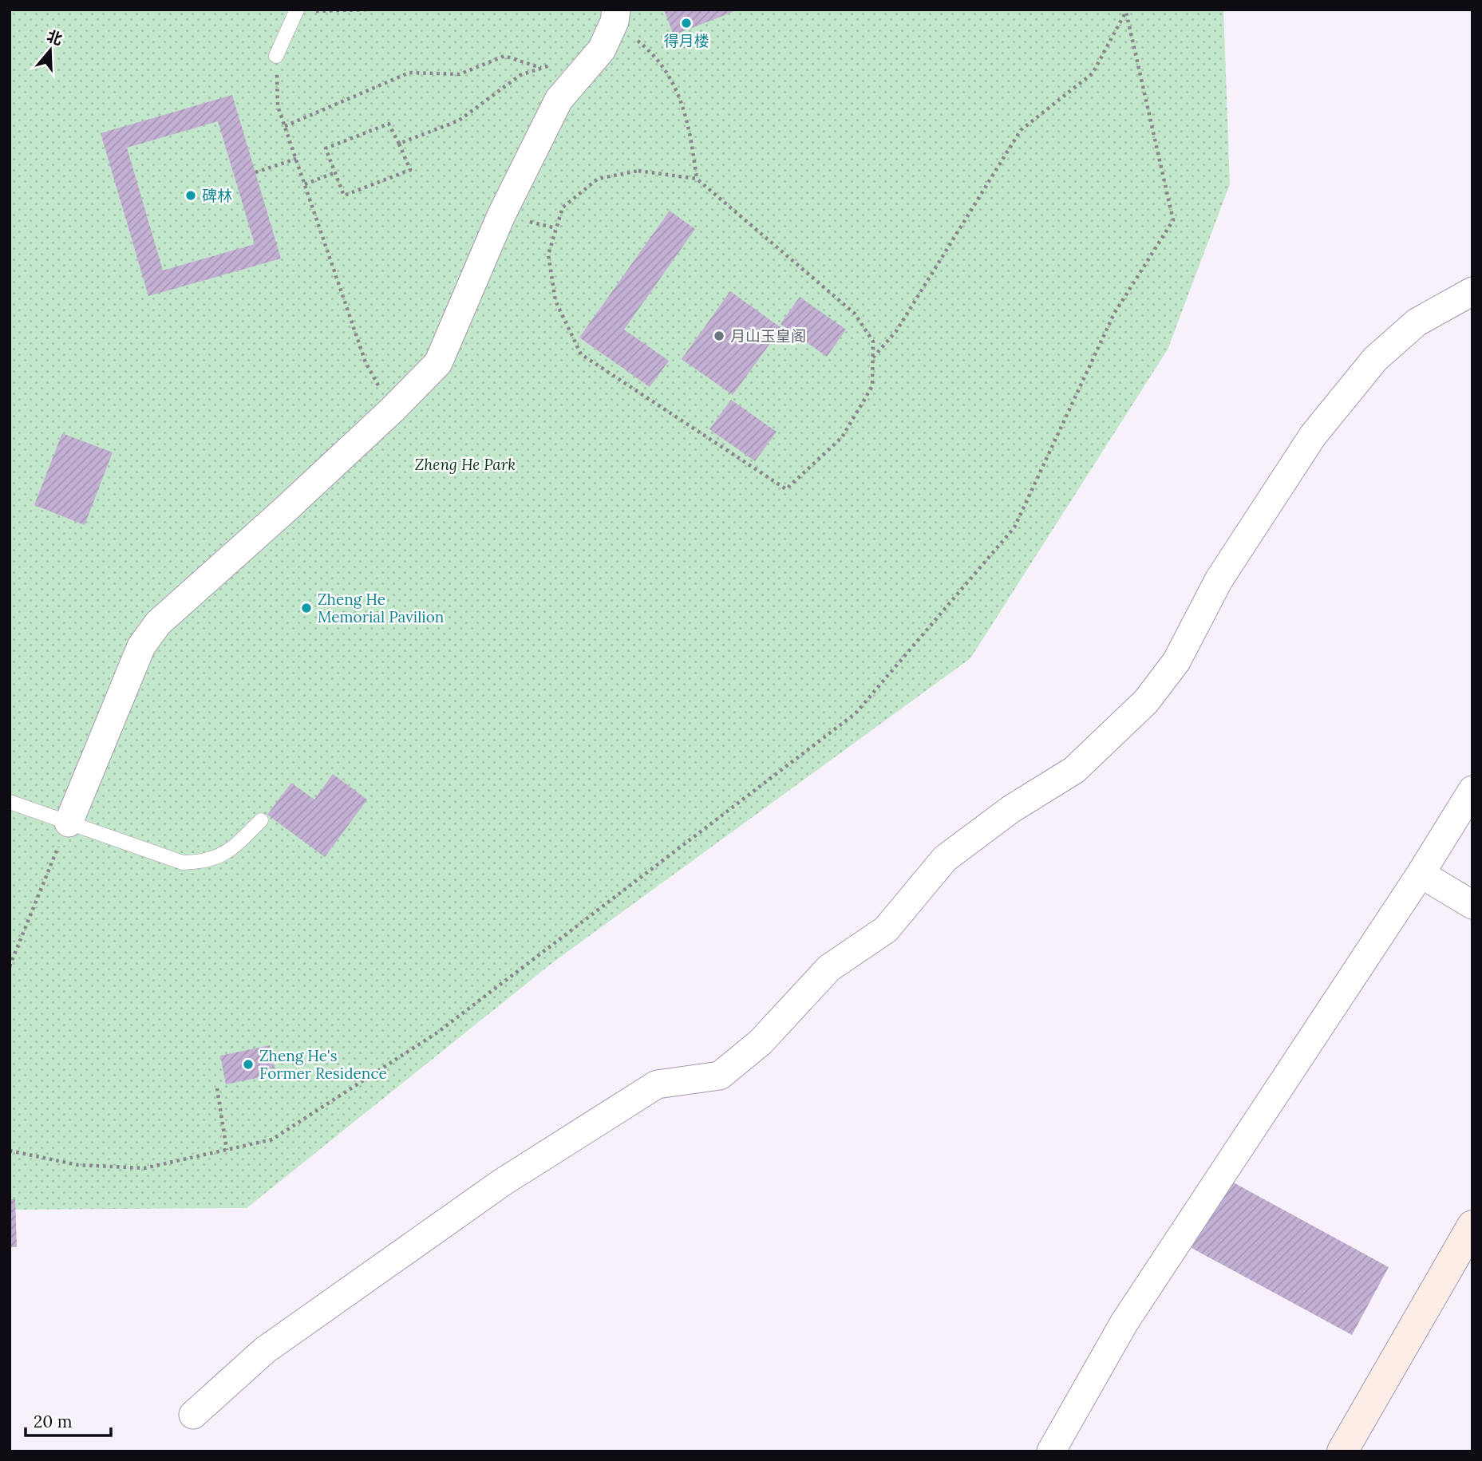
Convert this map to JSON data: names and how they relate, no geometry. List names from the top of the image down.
{
  "parks": ["Zheng He Park"],
  "places": [
    "得月楼",
    "碑林",
    "月山玉皇阁",
    "Zheng He Memorial Pavilion",
    "Zheng He's Former Residence"
  ],
  "scale_bar": "20 m",
  "north": "top"
}
